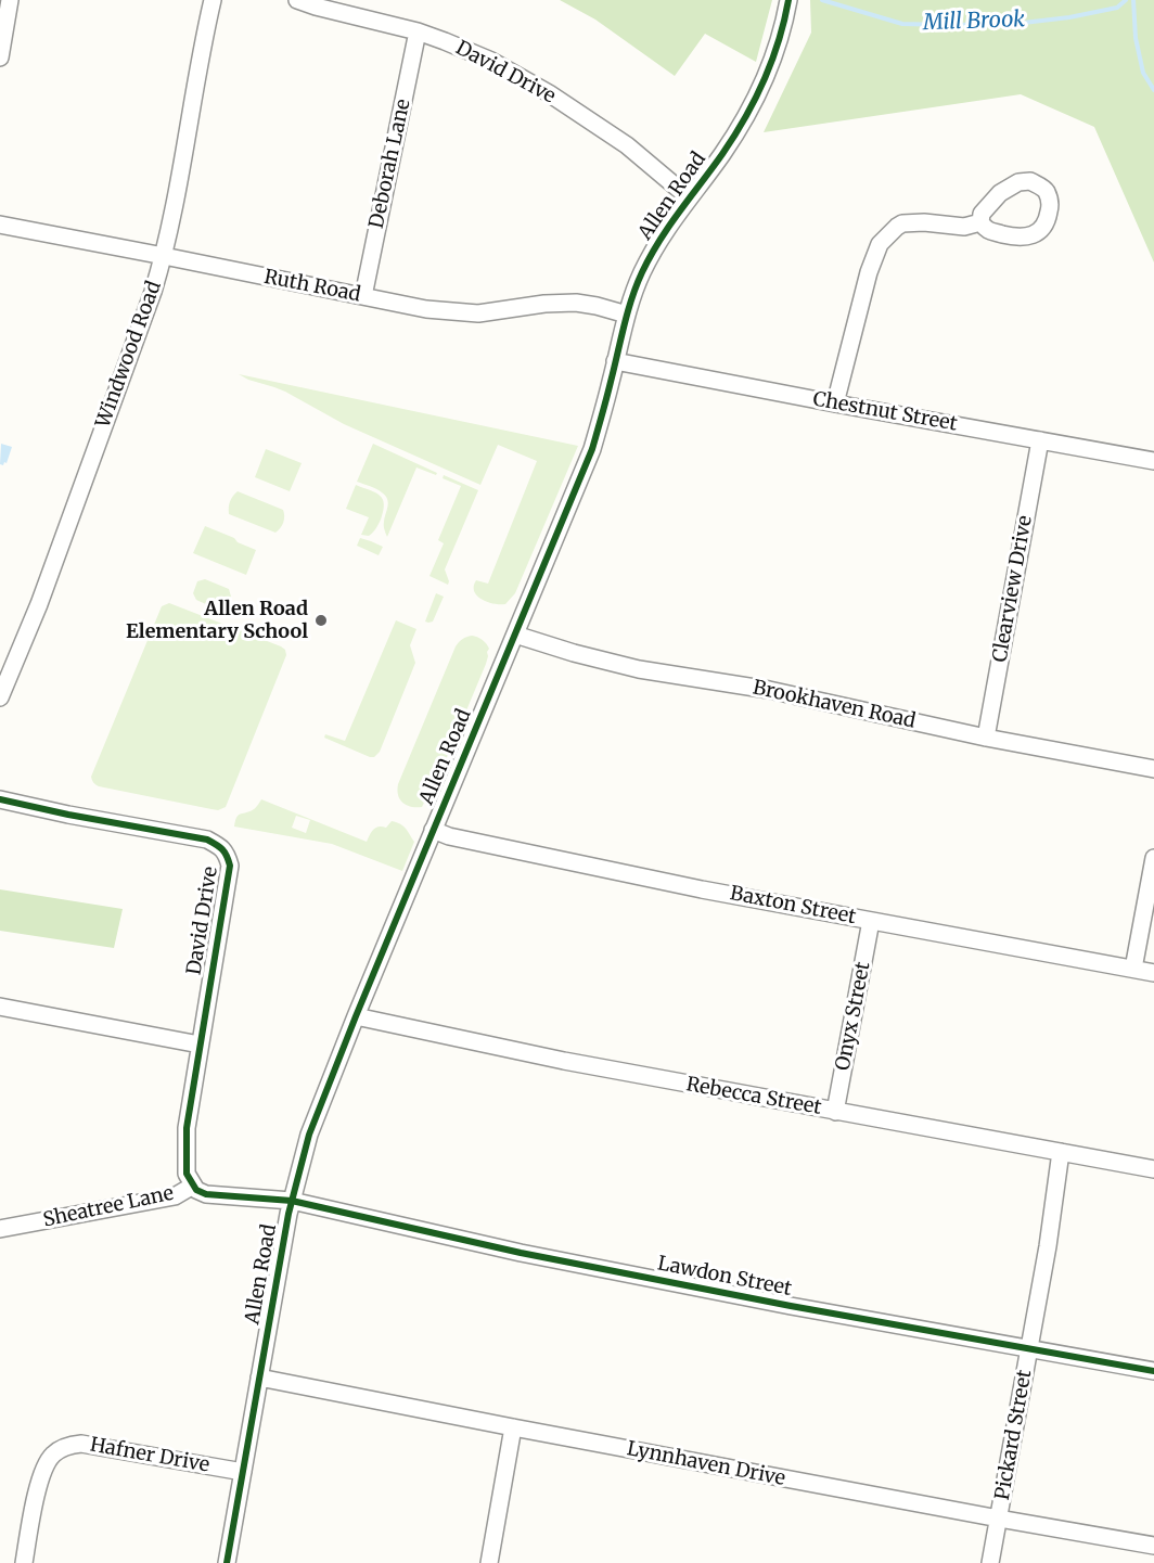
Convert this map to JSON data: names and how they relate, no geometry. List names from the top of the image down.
{
  "streets": {
    "street": [
      "David Drive",
      "Deborah Lane",
      "Allen Road",
      "Ruth Road",
      "Windwood Road",
      "Chestnut Street",
      "Clearview Drive",
      "Brookhaven Road",
      "Baxton Street",
      "Onyx Street",
      "Rebecca Street",
      "Sheatree Lane",
      "Lawdon Street",
      "Pickard Street",
      "Hafner Drive",
      "Lynnhaven Drive"
    ]
  },
  "crossings": [
    ["David Drive", "Deborah Lane"],
    ["David Drive", "Allen Road"],
    ["David Drive", "Sheatree Lane"],
    ["Deborah Lane", "Ruth Road"],
    ["Allen Road", "Ruth Road"],
    ["Allen Road", "Chestnut Street"],
    ["Allen Road", "Brookhaven Road"],
    ["Allen Road", "Baxton Street"],
    ["Allen Road", "Rebecca Street"],
    ["Allen Road", "Sheatree Lane"],
    ["Allen Road", "Lawdon Street"],
    ["Allen Road", "Hafner Drive"],
    ["Allen Road", "Lynnhaven Drive"],
    ["Ruth Road", "Windwood Road"],
    ["Chestnut Street", "Clearview Drive"],
    ["Clearview Drive", "Brookhaven Road"],
    ["Baxton Street", "Onyx Street"],
    ["Onyx Street", "Rebecca Street"],
    ["Rebecca Street", "Pickard Street"],
    ["Sheatree Lane", "Lawdon Street"],
    ["Lawdon Street", "Pickard Street"],
    ["Pickard Street", "Lynnhaven Drive"]
  ],
  "water": ["Mill Brook"],
  "places": ["Allen Road Elementary School"]
}
